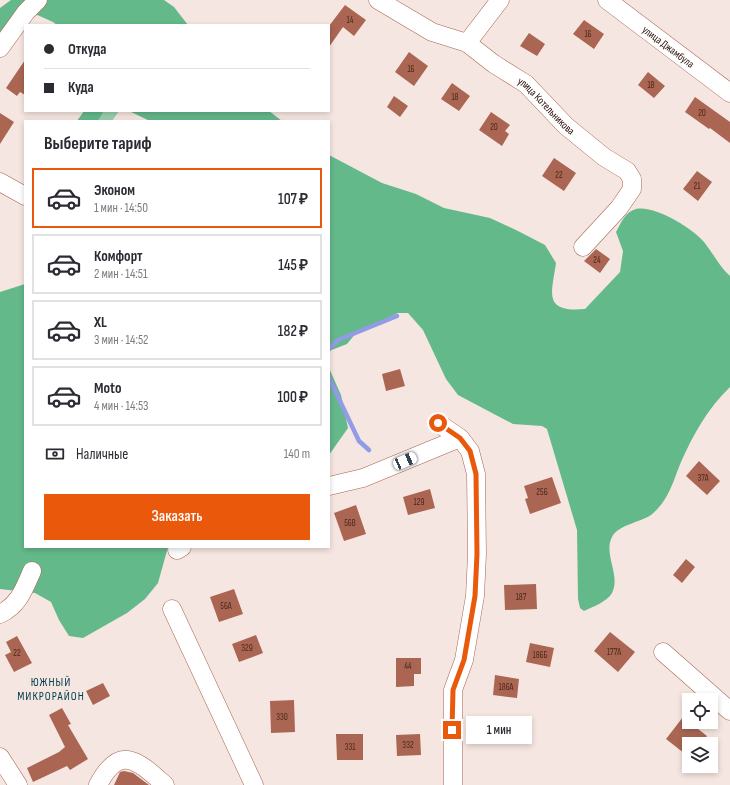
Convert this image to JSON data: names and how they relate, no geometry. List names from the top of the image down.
{
  "streets": {
    "street": ["улица Джамбула", "улица Котельникова"]
  },
  "districts": ["ЮЖНЫЙ МИКРОРАЙОН"],
  "house_numbers": [
    "14",
    "16",
    "16",
    "18",
    "18",
    "20",
    "20",
    "22",
    "21",
    "24",
    "37А",
    "256",
    "129",
    "56В",
    "187",
    "56А",
    "329",
    "177А",
    "22",
    "186Б",
    "44",
    "186А",
    "330",
    "332",
    "331"
  ],
  "page": {
    "banner": ["Откуда", "Куда"],
    "heading": "Выберите тариф",
    "list": [
      {
        "name": "Эконом",
        "note": "1 мин · 14:50",
        "value": "107 ₽"
      },
      {
        "name": "Комфорт",
        "note": "2 мин · 14:51",
        "value": "145 ₽"
      },
      {
        "name": "XL",
        "note": "3 мин · 14:52",
        "value": "182 ₽"
      },
      {
        "name": "Moto",
        "note": "4 мин · 14:53",
        "value": "100 ₽"
      }
    ],
    "pay": ["Наличные", "140 m"],
    "buttons": "Заказать",
    "bubble": "1 мин"
  }
}
